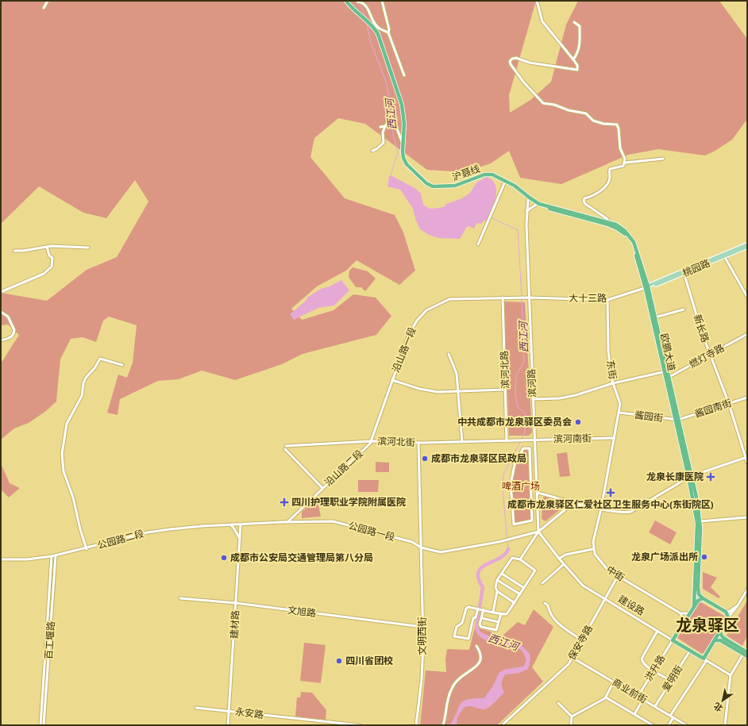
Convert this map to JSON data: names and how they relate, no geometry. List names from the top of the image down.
{
  "streets": {
    "highway": ["沪聂线", "欧鹏大道", "建设路"],
    "main road": ["桃园路"],
    "street": [
      "大十三路",
      "新长路",
      "沿山路一段",
      "燃灯寺路",
      "滨河北路",
      "东街",
      "滨河路",
      "酱园南街",
      "酱园街",
      "滨河南街",
      "滨河北街",
      "沿山路二段",
      "公园路一段",
      "公园路二段",
      "中街",
      "文旭路",
      "建材路",
      "文明西街",
      "百工堰路",
      "保安寺路",
      "洪升路",
      "爱明街",
      "商业前街",
      "永安路"
    ]
  },
  "crossings": [
    ["沪聂线", "桃园路"],
    ["沪聂线", "大十三路"],
    ["沪聂线", "欧鹏大道"],
    ["沪聂线", "滨河路"],
    ["桃园路", "大十三路"],
    ["桃园路", "新长路"],
    ["桃园路", "欧鹏大道"],
    ["大十三路", "沿山路一段"],
    ["大十三路", "欧鹏大道"],
    ["大十三路", "东街"],
    ["大十三路", "滨河路"],
    ["新长路", "燃灯寺路"],
    ["新长路", "酱园南街"],
    ["沿山路一段", "滨河北路"],
    ["沿山路一段", "滨河北街"],
    ["沿山路一段", "沿山路二段"],
    ["欧鹏大道", "燃灯寺路"],
    ["欧鹏大道", "滨河路"],
    ["欧鹏大道", "酱园南街"],
    ["欧鹏大道", "酱园街"],
    ["滨河北路", "滨河南街"],
    ["滨河北路", "滨河北街"],
    ["东街", "酱园街"],
    ["东街", "滨河南街"],
    ["滨河路", "滨河南街"],
    ["滨河路", "公园路一段"],
    ["滨河路", "建设路"],
    ["酱园南街", "酱园街"],
    ["滨河南街", "滨河北街"],
    ["滨河北街", "沿山路二段"],
    ["滨河北街", "文明西街"],
    ["沿山路二段", "公园路一段"],
    ["公园路一段", "公园路二段"],
    ["公园路一段", "建设路"],
    ["公园路一段", "建材路"],
    ["公园路一段", "文明西街"],
    ["公园路二段", "建材路"],
    ["公园路二段", "百工堰路"],
    ["中街", "保安寺路"],
    ["建设路", "保安寺路"],
    ["建设路", "洪升路"],
    ["建设路", "爱明街"],
    ["文旭路", "建材路"],
    ["文旭路", "文明西街"],
    ["建材路", "永安路"],
    ["保安寺路", "商业前街"],
    ["洪升路", "商业前街"],
    ["爱明街", "商业前街"]
  ],
  "districts": ["龙泉驿区"],
  "water": ["西江河"],
  "parks": ["啤酒广场"],
  "places": {
    "other": [
      "中共成都市龙泉驿区委员会",
      "成都市龙泉驿区民政局",
      "龙泉广场派出所",
      "成都市公安局交通管理局第八分局",
      "四川省团校"
    ],
    "health": ["龙泉长康医院", "成都市龙泉驿区仁爱社区卫生服务中心(东街院区)", "四川护理职业学院附属医院"]
  },
  "north": "bottom left"
}
